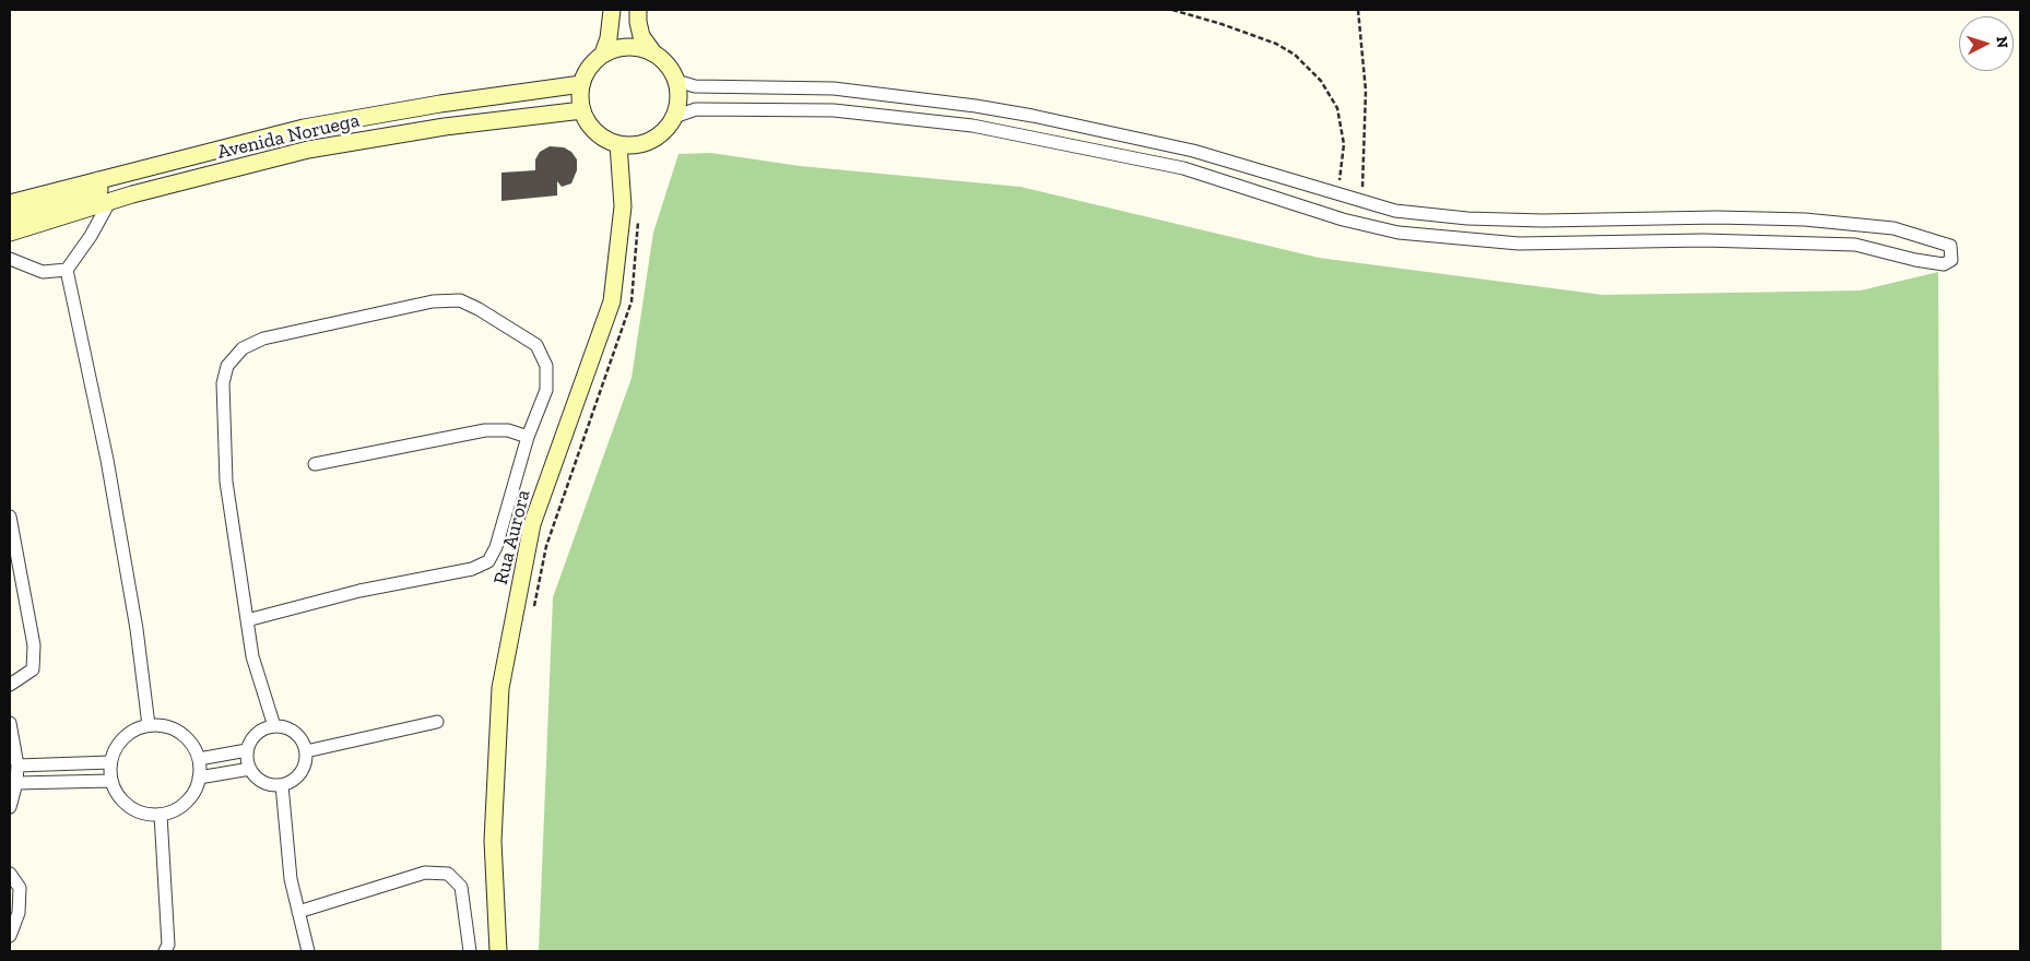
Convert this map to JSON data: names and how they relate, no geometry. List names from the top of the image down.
{
  "streets": {
    "street": ["Avenida Noruega", "Rua Aurora"]
  },
  "crossings": [
    ["Avenida Noruega", "Rua Aurora"]
  ],
  "north": "right"
}
